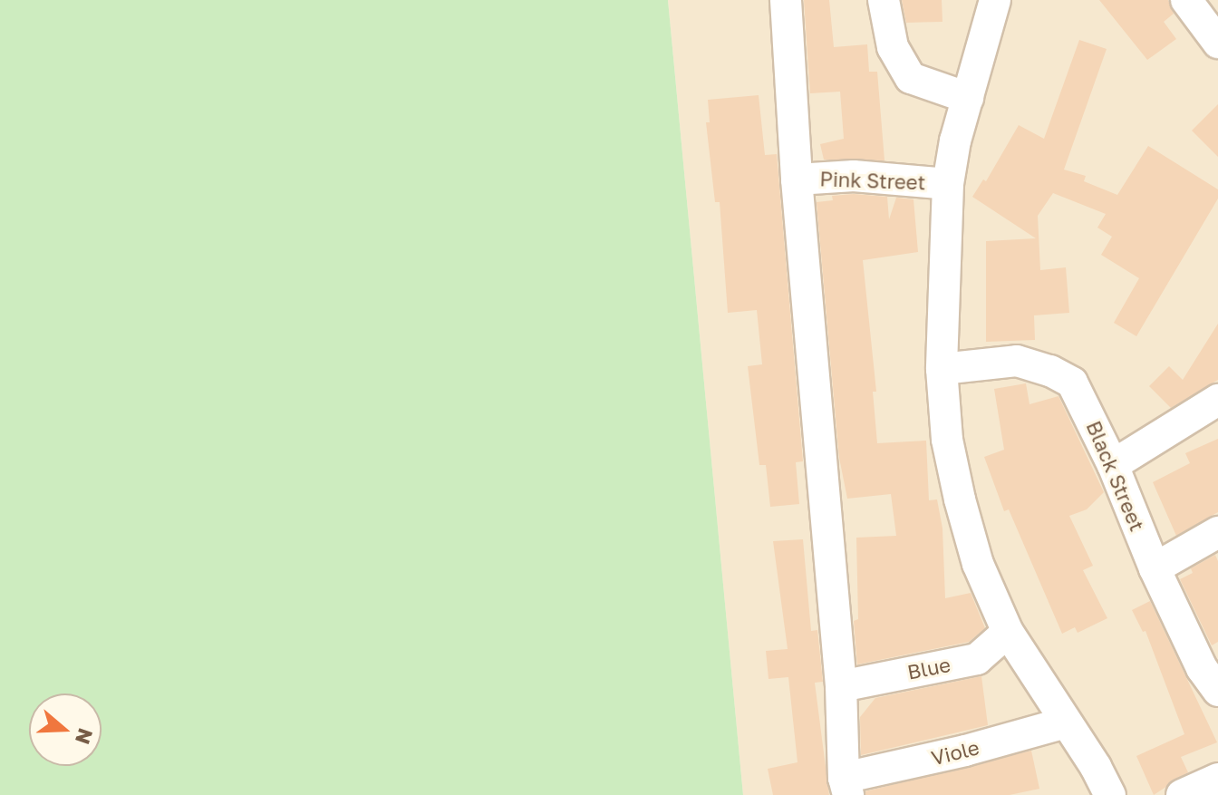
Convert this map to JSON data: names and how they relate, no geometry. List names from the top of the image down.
{
  "streets": {
    "street": [
      "Pink Street",
      "Black Street",
      "Blue",
      "Viole"
    ]
  },
  "north": "right"
}
